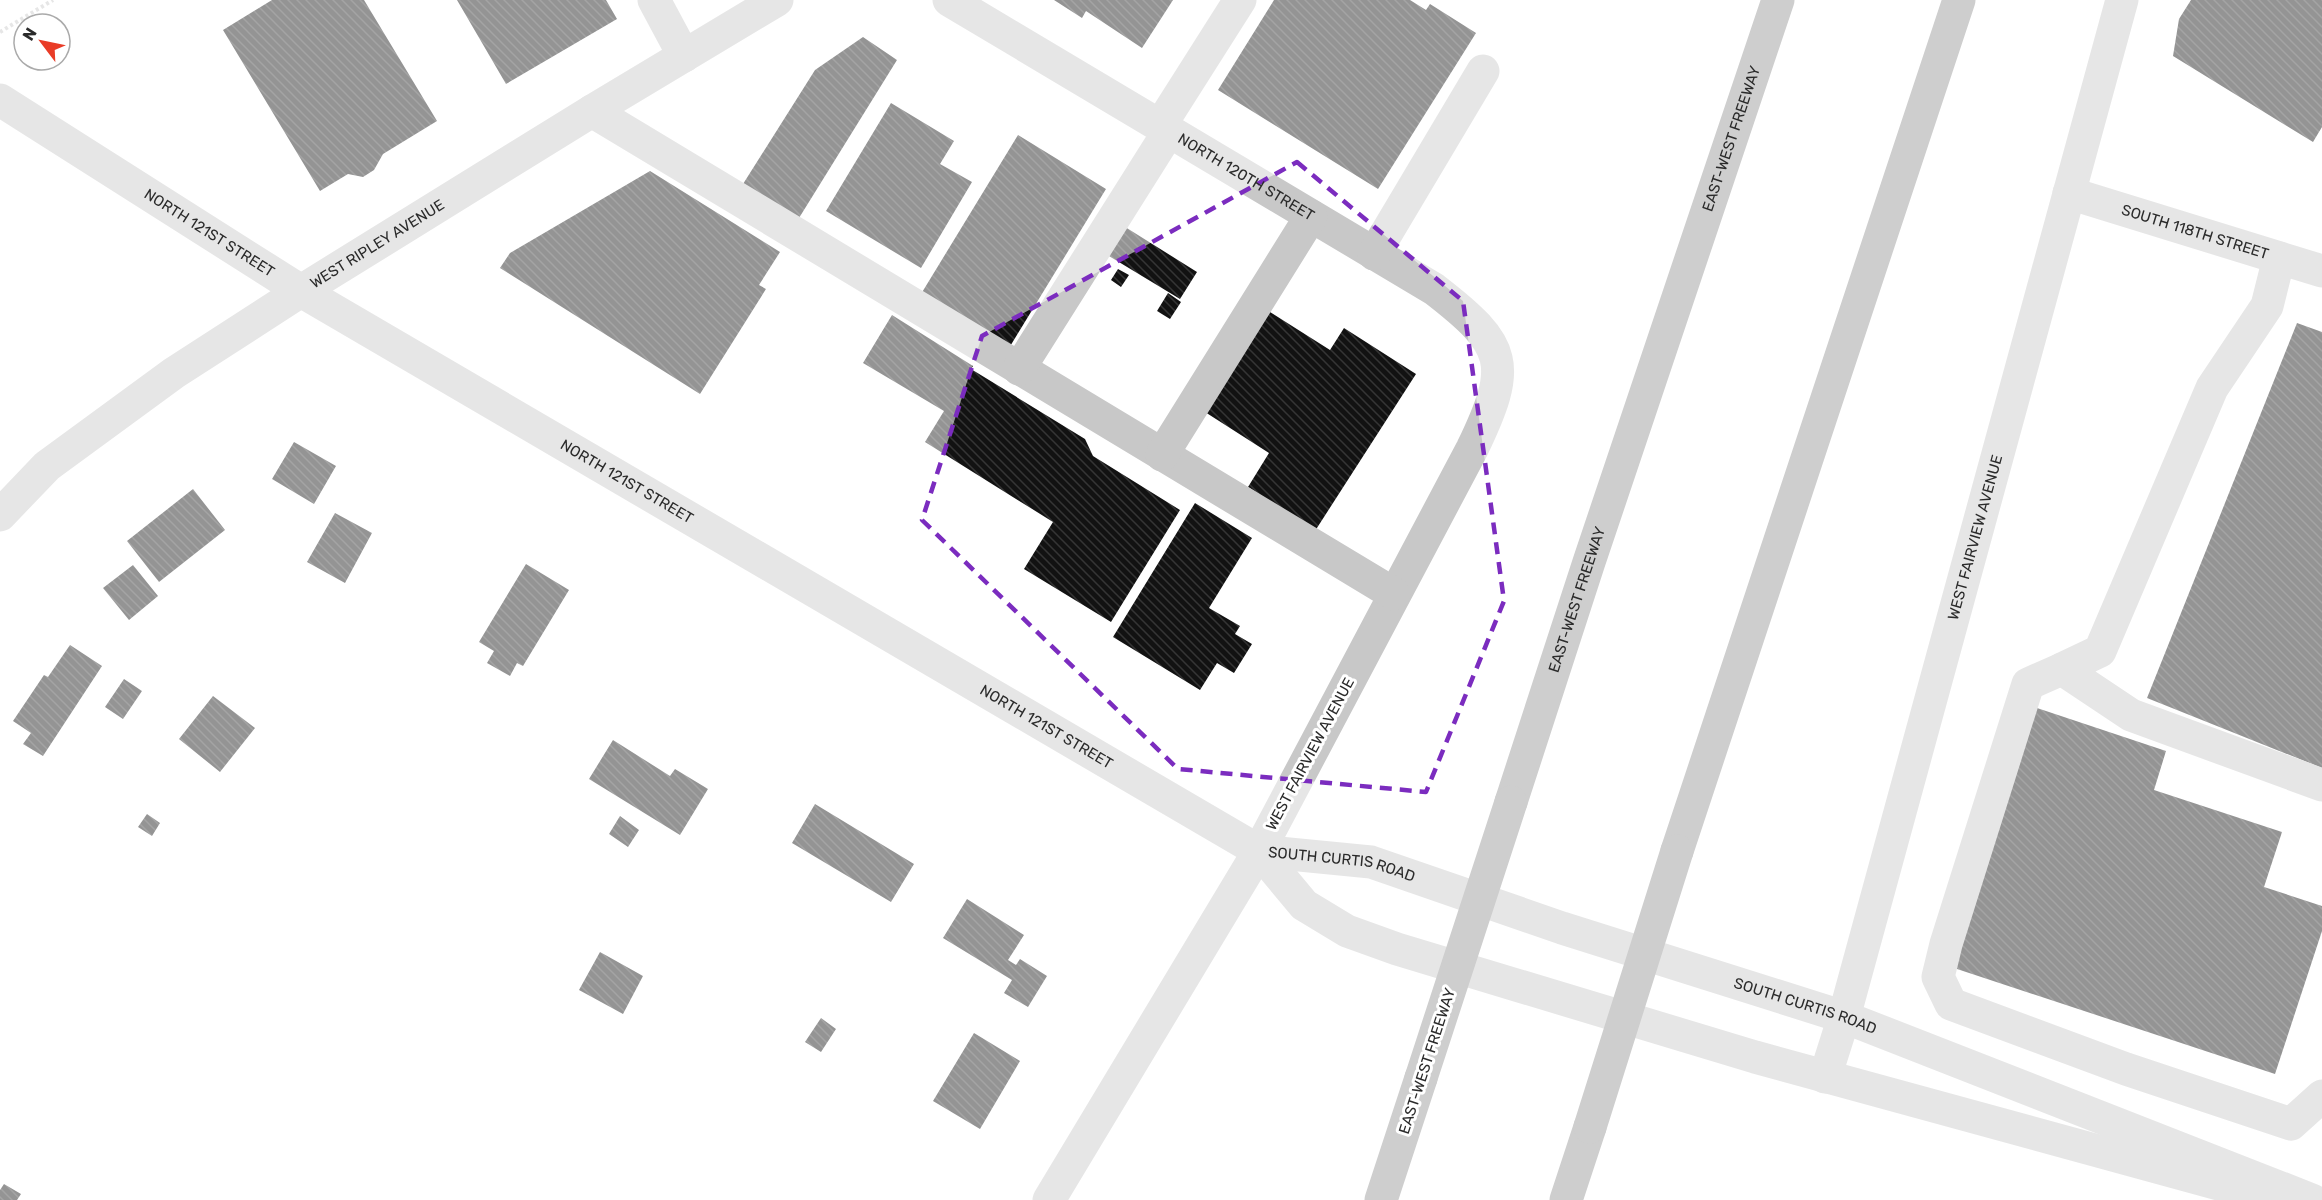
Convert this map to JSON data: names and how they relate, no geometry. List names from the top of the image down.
{
  "streets": {
    "highway": ["EAST-WEST FREEWAY"],
    "street": [
      "NORTH 120TH STREET",
      "SOUTH 118TH STREET",
      "NORTH 121ST STREET",
      "WEST RIPLEY AVENUE",
      "WEST FAIRVIEW AVENUE",
      "SOUTH CURTIS ROAD"
    ]
  },
  "crossings": [
    ["NORTH 120TH STREET", "WEST FAIRVIEW AVENUE"],
    ["SOUTH 118TH STREET", "WEST FAIRVIEW AVENUE"],
    ["NORTH 121ST STREET", "WEST RIPLEY AVENUE"],
    ["NORTH 121ST STREET", "WEST FAIRVIEW AVENUE"],
    ["NORTH 121ST STREET", "SOUTH CURTIS ROAD"],
    ["WEST FAIRVIEW AVENUE", "SOUTH CURTIS ROAD"]
  ],
  "north": "top left"
}
